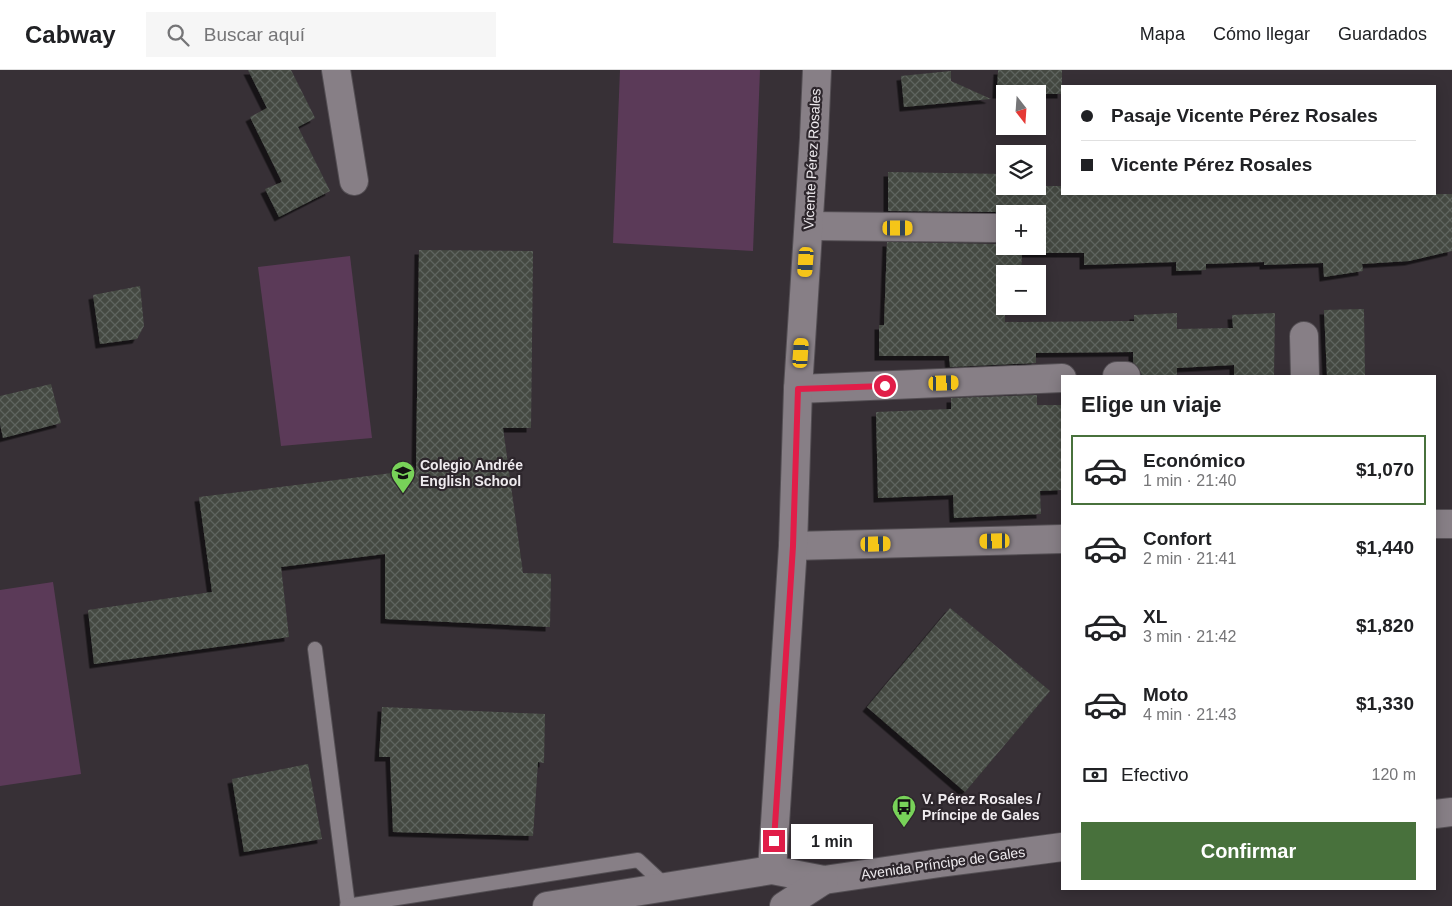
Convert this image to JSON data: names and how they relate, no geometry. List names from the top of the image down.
{
  "streets": {
    "street": ["Vicente Pérez Rosales", "Avenida Príncipe de Gales"]
  },
  "crossings": [
    ["Vicente Pérez Rosales", "Avenida Príncipe de Gales"]
  ],
  "places": {
    "school or university": ["Colegio Andrée English School"],
    "bus stop": ["V. Pérez Rosales / Príncipe de Gales"]
  },
  "north": "bottom",
  "page": {
    "header": "Cabway",
    "search": "Buscar aquí",
    "nav": ["Mapa", "Cómo llegar", "Guardados"],
    "map_buttons": ["+", "−"],
    "banner": ["Pasaje Vicente Pérez Rosales", "Vicente Pérez Rosales"],
    "heading": "Elige un viaje",
    "list": [
      {
        "name": "Económico",
        "note": "1 min · 21:40",
        "value": "$1,070"
      },
      {
        "name": "Confort",
        "note": "2 min · 21:41",
        "value": "$1,440"
      },
      {
        "name": "XL",
        "note": "3 min · 21:42",
        "value": "$1,820"
      },
      {
        "name": "Moto",
        "note": "4 min · 21:43",
        "value": "$1,330"
      }
    ],
    "pay": ["Efectivo", "120 m"],
    "buttons": "Confirmar",
    "bubble": "1 min"
  }
}
